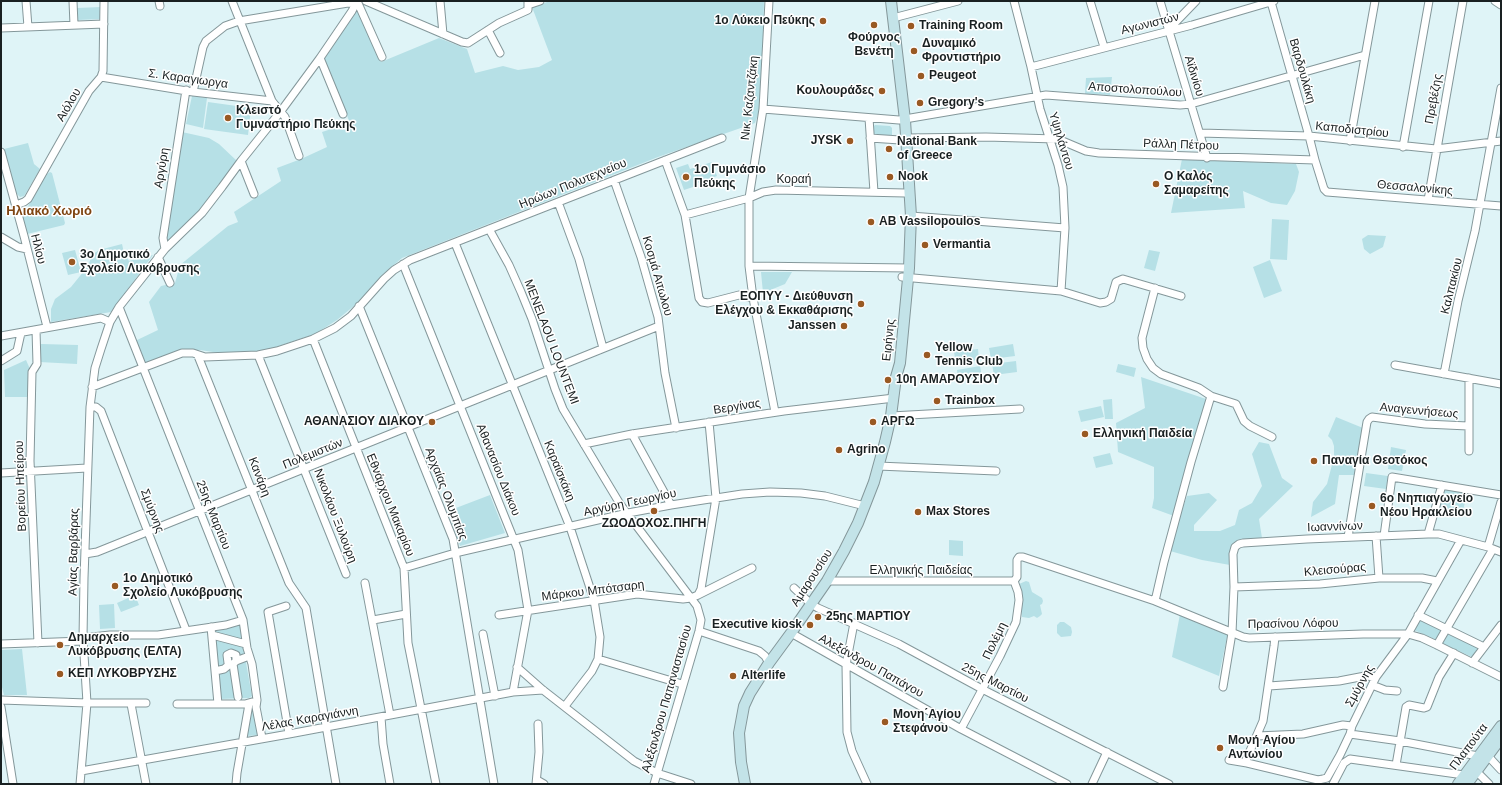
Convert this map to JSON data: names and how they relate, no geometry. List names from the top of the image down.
{
  "streets": {
    "main road": ["Ειρήνης", "Αμαρουσίου", "Πλαπούτα"],
    "street": [
      "Αγωνιστών",
      "Βαρδουλάκη",
      "Αϊδινίου",
      "Σ. Καραγιωργα",
      "Αποστολοπούλου",
      "Νικ. Καζαντζάκη",
      "Πρεβέζης",
      "Αιόλου",
      "Καποδιστρίου",
      "Υψηλάντου",
      "Ράλλη Πέτρου",
      "Αργύρη",
      "Κοραή",
      "Ηρώων Πολυτεχνείου",
      "Θεσσαλονίκης",
      "Ηλίου",
      "Κοσμά Αιτωλου",
      "Καλπακίου",
      "MENELAOU LOUNTEMI",
      "Βεργίνας",
      "Αναγεννήσεως",
      "Πολεμιστών",
      "Αθανασίου Διάκου",
      "Καραϊσκάκη",
      "Κανάρη",
      "Βορείου Ηπείρου",
      "Αρχαίας Ολυμπίας",
      "Αργύρη Γεωργίου",
      "Εθνάρχου Μακαρίου",
      "Σμύρνης",
      "25ης Μαρτίου",
      "Νικολάου Ξυλούρη",
      "Ιωαννίνων",
      "Αγίας Βαρβάρας",
      "Κλεισούρας",
      "Ελληνικής Παιδείας",
      "Μάρκου Μπότσαρη",
      "Πρασίνου Λόφου",
      "Πολέμη",
      "Αλεξάνδρου Παπάγου",
      "Αλέξανδρου Παπαναστασίου",
      "Λέλας Καραγιάννη"
    ]
  },
  "crossings": [
    ["Αγωνιστών", "Βαρδουλάκη"],
    ["Αγωνιστών", "Αϊδινίου"],
    ["Αγωνιστών", "Υψηλάντου"],
    ["Βαρδουλάκη", "Αποστολοπούλου"],
    ["Βαρδουλάκη", "Καποδιστρίου"],
    ["Βαρδουλάκη", "Ράλλη Πέτρου"],
    ["Βαρδουλάκη", "Θεσσαλονίκης"],
    ["Αϊδινίου", "Αποστολοπούλου"],
    ["Αϊδινίου", "Καποδιστρίου"],
    ["Αϊδινίου", "Ράλλη Πέτρου"],
    ["Σ. Καραγιωργα", "Αιόλου"],
    ["Σ. Καραγιωργα", "Αργύρη"],
    ["Αποστολοπούλου", "Υψηλάντου"],
    ["Αποστολοπούλου", "Ειρήνης"],
    ["Νικ. Καζαντζάκη", "Κοραή"],
    ["Πρεβέζης", "Καποδιστρίου"],
    ["Πρεβέζης", "Θεσσαλονίκης"],
    ["Αιόλου", "Ηλίου"],
    ["Καποδιστρίου", "Καλπακίου"],
    ["Υψηλάντου", "Ράλλη Πέτρου"],
    ["Ράλλη Πέτρου", "Ειρήνης"],
    ["Αργύρη", "Αγίας Βαρβάρας"],
    ["Κοραή", "Ειρήνης"],
    ["Ηρώων Πολυτεχνείου", "Κοσμά Αιτωλου"],
    ["Ηρώων Πολυτεχνείου", "MENELAOU LOUNTEMI"],
    ["Ηρώων Πολυτεχνείου", "Αθανασίου Διάκου"],
    ["Ηρώων Πολυτεχνείου", "Καραϊσκάκη"],
    ["Ηρώων Πολυτεχνείου", "Κανάρη"],
    ["Ηρώων Πολυτεχνείου", "Αρχαίας Ολυμπίας"],
    ["Ηρώων Πολυτεχνείου", "Εθνάρχου Μακαρίου"],
    ["Ηρώων Πολυτεχνείου", "25ης Μαρτίου"],
    ["Ηρώων Πολυτεχνείου", "Νικολάου Ξυλούρη"],
    ["Ηρώων Πολυτεχνείου", "Αγίας Βαρβάρας"],
    ["Θεσσαλονίκης", "Καλπακίου"],
    ["Κοσμά Αιτωλου", "Βεργίνας"],
    ["Κοσμά Αιτωλου", "Πολεμιστών"],
    ["Ειρήνης", "Αμαρουσίου"],
    ["MENELAOU LOUNTEMI", "Βεργίνας"],
    ["MENELAOU LOUNTEMI", "Πολεμιστών"],
    ["MENELAOU LOUNTEMI", "Αργύρη Γεωργίου"],
    ["MENELAOU LOUNTEMI", "Μάρκου Μπότσαρη"],
    ["MENELAOU LOUNTEMI", "Αλέξανδρου Παπαναστασίου"],
    ["Βεργίνας", "Αμαρουσίου"],
    ["Αναγεννήσεως", "Ιωαννίνων"],
    ["Πολεμιστών", "Αθανασίου Διάκου"],
    ["Πολεμιστών", "Καραϊσκάκη"],
    ["Πολεμιστών", "Κανάρη"],
    ["Πολεμιστών", "Αρχαίας Ολυμπίας"],
    ["Πολεμιστών", "Εθνάρχου Μακαρίου"],
    ["Πολεμιστών", "Σμύρνης"],
    ["Πολεμιστών", "25ης Μαρτίου"],
    ["Πολεμιστών", "Νικολάου Ξυλούρη"],
    ["Πολεμιστών", "Αγίας Βαρβάρας"],
    ["Αθανασίου Διάκου", "Αργύρη Γεωργίου"],
    ["Αθανασίου Διάκου", "Μάρκου Μπότσαρη"],
    ["Αθανασίου Διάκου", "Λέλας Καραγιάννη"],
    ["Καραϊσκάκη", "Αργύρη Γεωργίου"],
    ["Καραϊσκάκη", "Μάρκου Μπότσαρη"],
    ["Κανάρη", "Λέλας Καραγιάννη"],
    ["Αρχαίας Ολυμπίας", "Αργύρη Γεωργίου"],
    ["Αρχαίας Ολυμπίας", "Λέλας Καραγιάννη"],
    ["Αργύρη Γεωργίου", "Εθνάρχου Μακαρίου"],
    ["Αργύρη Γεωργίου", "Αμαρουσίου"],
    ["Εθνάρχου Μακαρίου", "Λέλας Καραγιάννη"],
    ["Σμύρνης", "Ιωαννίνων"],
    ["Σμύρνης", "Αγίας Βαρβάρας"],
    ["Σμύρνης", "Κλεισούρας"],
    ["Σμύρνης", "Πρασίνου Λόφου"],
    ["25ης Μαρτίου", "Αγίας Βαρβάρας"],
    ["25ης Μαρτίου", "Αμαρουσίου"],
    ["25ης Μαρτίου", "Πολέμη"],
    ["25ης Μαρτίου", "Λέλας Καραγιάννη"],
    ["Ιωαννίνων", "Κλεισούρας"],
    ["Αγίας Βαρβάρας", "Λέλας Καραγιάννη"],
    ["Ελληνικής Παιδείας", "Αμαρουσίου"],
    ["Ελληνικής Παιδείας", "Πολέμη"],
    ["Αμαρουσίου", "Αλεξάνδρου Παπάγου"],
    ["Μάρκου Μπότσαρη", "Αλέξανδρου Παπαναστασίου"],
    ["Πρασίνου Λόφου", "Πολέμη"],
    ["Πολέμη", "Αλεξάνδρου Παπάγου"]
  ],
  "districts": ["Ηλιακό Χωριό"],
  "places": [
    "1ο Λύκειο Πεύκης",
    "Φούρνος Βενέτη",
    "Training Room",
    "Δυναμικό Φροντιστήριο",
    "Peugeot",
    "Κουλουράδες",
    "Gregory's",
    "Κλειστό Γυμναστήριο Πεύκης",
    "JYSK",
    "National Bank of Greece",
    "1ο Γυμνάσιο Πεύκης",
    "Nook",
    "Ο Καλός Σαμαρείτης",
    "AB Vassilopoulos",
    "Vermantia",
    "3ο Δημοτικό Σχολείο Λυκόβρυσης",
    "ΕΟΠΥΥ - Διεύθυνση Ελέγχου & Εκκαθάρισης",
    "Janssen",
    "Yellow Tennis Club",
    "10η ΑΜΑΡΟΥΣΙΟΥ",
    "Trainbox",
    "ΑΘΑΝΑΣΙΟΥ ΔΙΑΚΟΥ",
    "ΑΡΓΩ",
    "Ελληνική Παιδεία",
    "Agrino",
    "Παναγία Θεοτόκος",
    "6ο Νηπιαγωγείο Νέου Ηρακλείου",
    "ΖΩΟΔΟΧΟΣ.ΠΗΓΗ",
    "Max Stores",
    "1ο Δημοτικό Σχολείο Λυκόβρυσης",
    "25ης ΜΑΡΤΙΟΥ",
    "Executive kiosk",
    "Δημαρχείο Λυκόβρυσης (ΕΛΤΑ)",
    "ΚΕΠ ΛΥΚΟΒΡΥΣΗΣ",
    "Alterlife",
    "Μονη΄Αγίου Στεφάνου",
    "Μονή Αγίου Αντωνίου"
  ]
}
